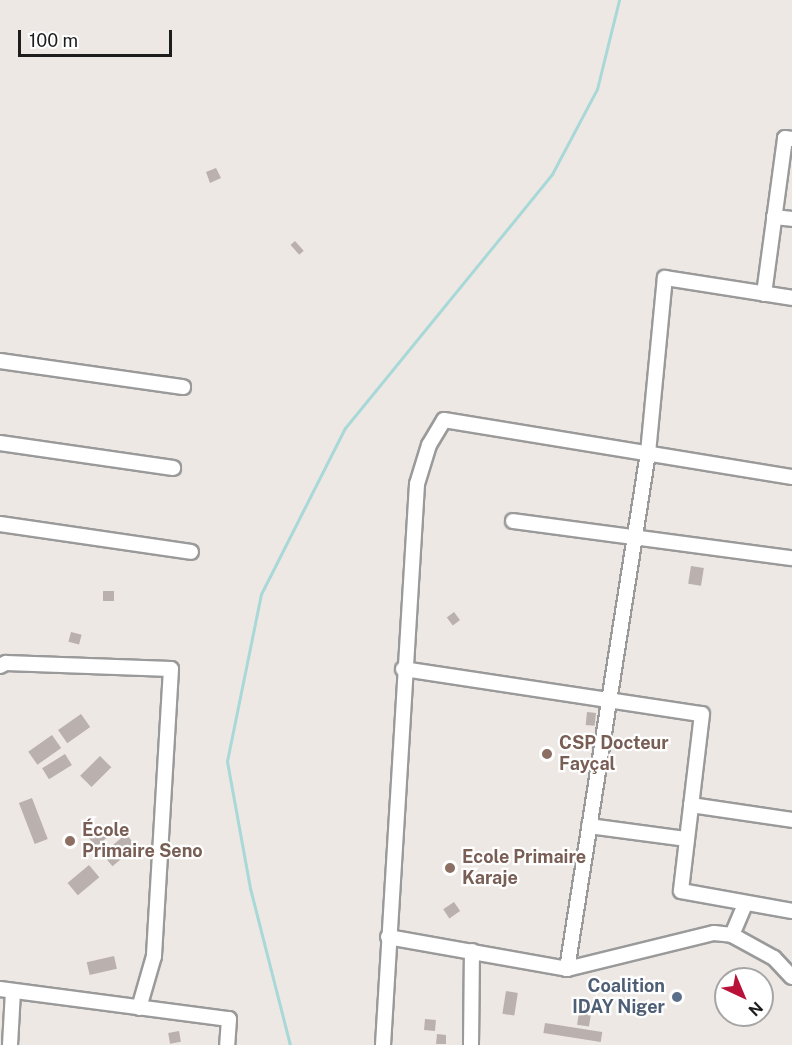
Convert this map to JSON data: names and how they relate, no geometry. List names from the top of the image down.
{
  "places": [
    "CSP Docteur Fayçal",
    "École Primaire Seno",
    "Ecole Primaire Karaje",
    "Coalition IDAY Niger"
  ],
  "scale_bar": "100 m",
  "north": "bottom right"
}
